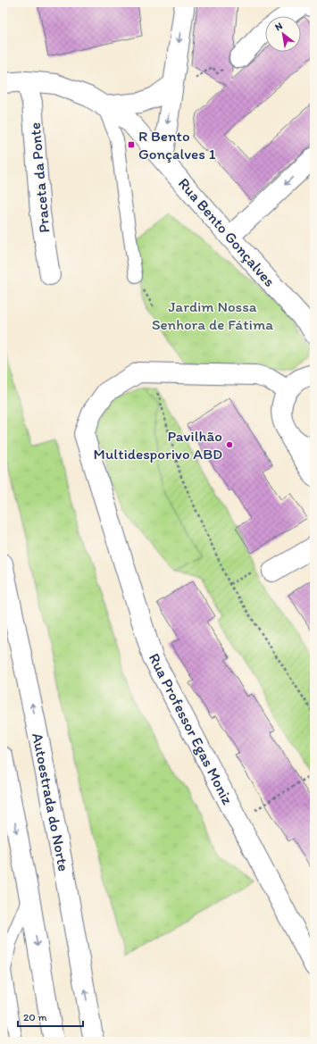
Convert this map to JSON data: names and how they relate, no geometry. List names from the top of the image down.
{
  "streets": {
    "main road": [
      "Praceta da Ponte",
      "Rua Bento Gonçalves",
      "Rua Professor Egas Moniz",
      "Autoestrada do Norte"
    ]
  },
  "crossings": [
    ["Praceta da Ponte", "Rua Bento Gonçalves"]
  ],
  "parks": ["Jardim Nossa Senhora de Fátima"],
  "places": {
    "transit": ["R Bento Gonçalves 1"],
    "other": ["Pavilhão Multidesporivo ABD"]
  },
  "scale_bar": "20 m",
  "north": "top left"
}
